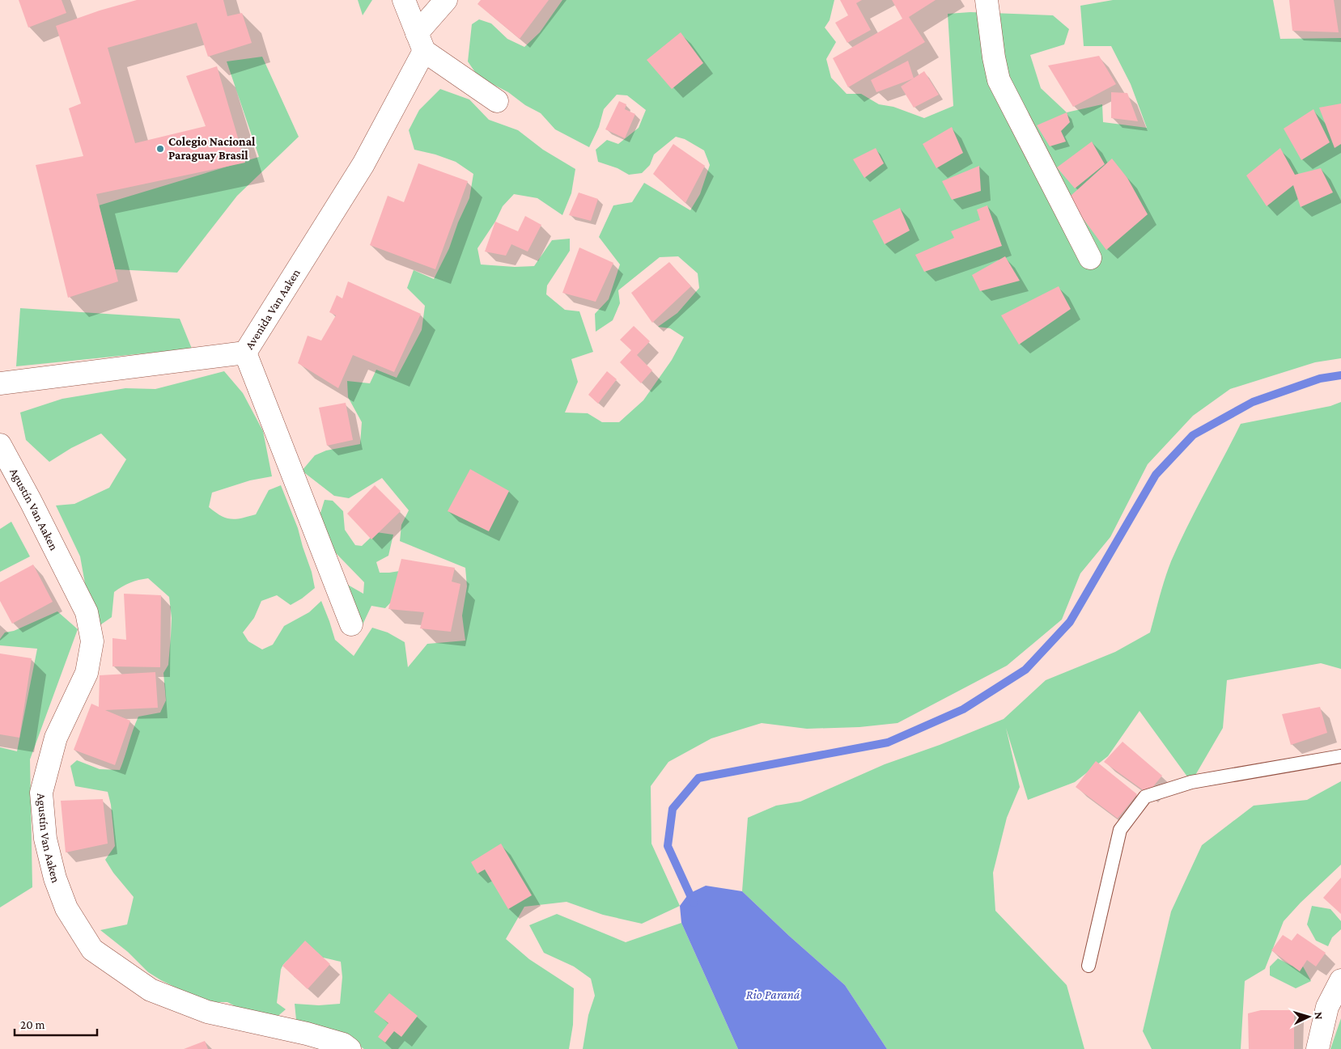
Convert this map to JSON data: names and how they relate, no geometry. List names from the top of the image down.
{
  "streets": {
    "street": ["Avenida Van Aaken", "Agustín Van Aaken"]
  },
  "water": ["Rio Paraná"],
  "places": ["Colegio Nacional Paraguay Brasil"],
  "scale_bar": "20 m",
  "north": "right"
}
